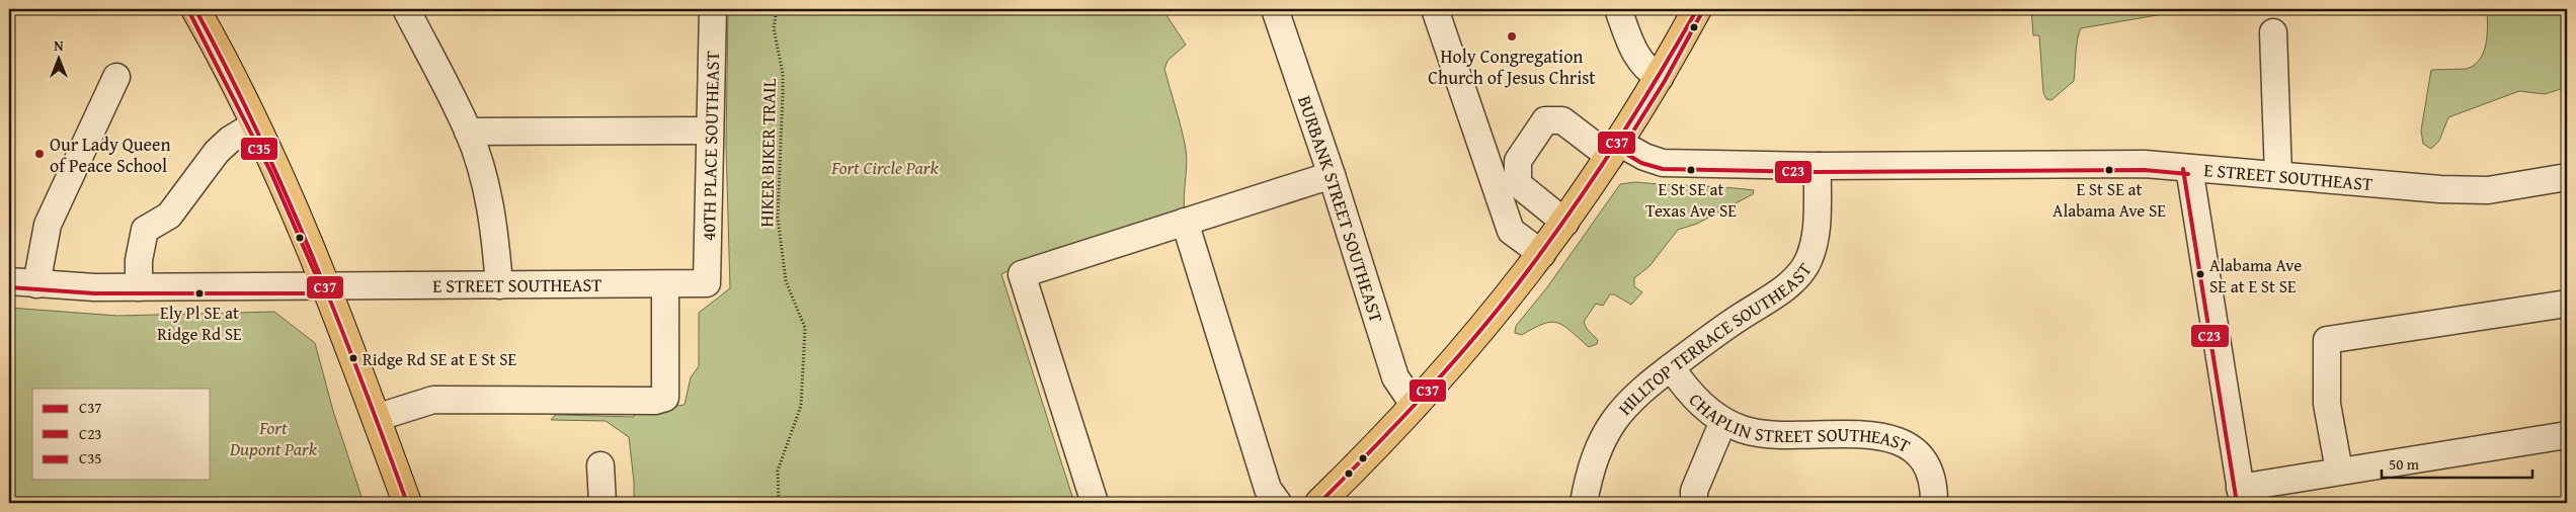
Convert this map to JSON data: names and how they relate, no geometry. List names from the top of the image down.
{
  "streets": {
    "street": [
      "40TH PLACE SOUTHEAST",
      "E STREET SOUTHEAST",
      "BURBANK STREET SOUTHEAST",
      "HILLTOP TERRACE SOUTHEAST",
      "CHAPLIN STREET SOUTHEAST"
    ],
    "path": ["HIKER BIKER TRAIL"]
  },
  "crossings": [
    ["40TH PLACE SOUTHEAST", "E STREET SOUTHEAST"],
    ["E STREET SOUTHEAST", "HILLTOP TERRACE SOUTHEAST"],
    ["HILLTOP TERRACE SOUTHEAST", "CHAPLIN STREET SOUTHEAST"]
  ],
  "parks": ["Fort Circle Park", "Fort Dupont Park"],
  "places": [
    "Holy Congregation Church of Jesus Christ",
    "Our Lady Queen of Peace School",
    "E St SE at Texas Ave SE",
    "E St SE at Alabama Ave SE",
    "Alabama Ave SE at E St SE",
    "Ely Pl SE at Ridge Rd SE",
    "Ridge Rd SE at E St SE"
  ],
  "lines": ["transit line C37", "transit line C23", "transit line C35"],
  "legend": ["C37", "C23", "C35"],
  "scale_bar": "50 m",
  "north": "top"
}
